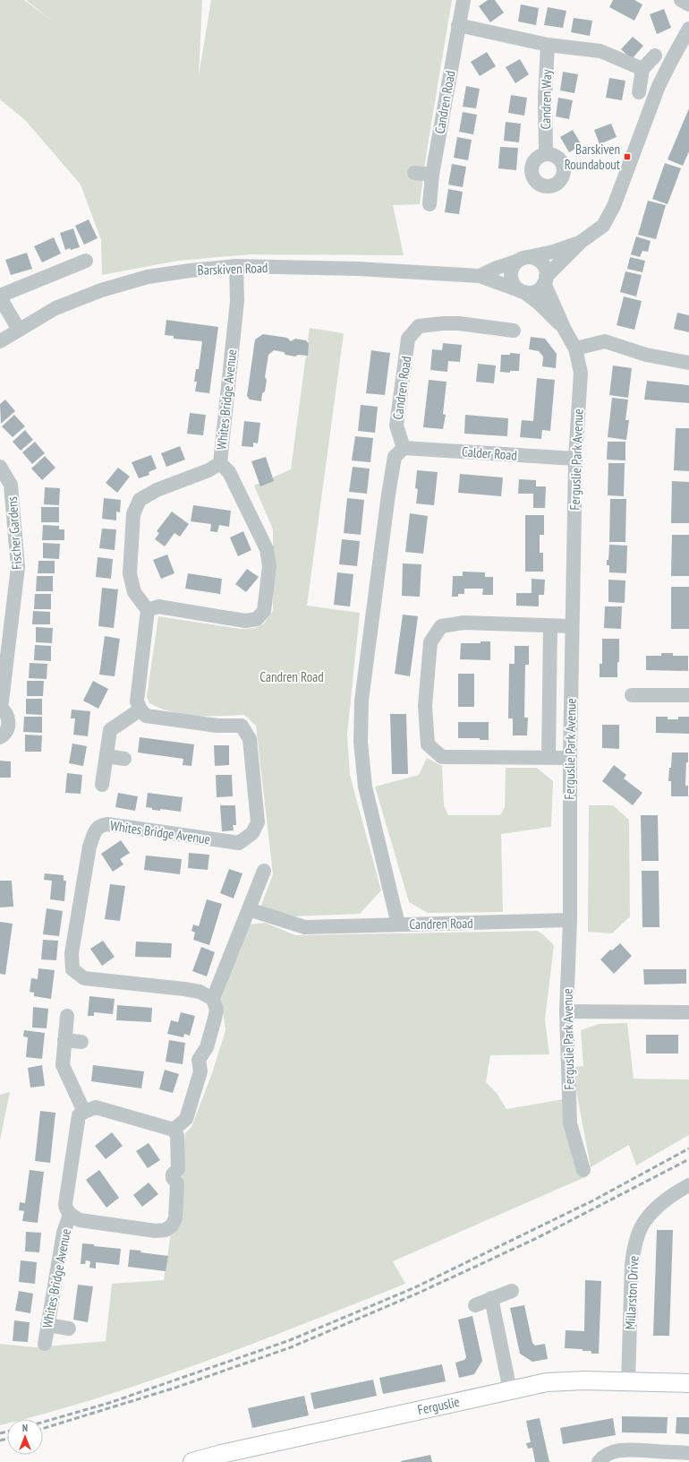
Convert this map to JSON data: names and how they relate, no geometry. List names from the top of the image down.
{
  "streets": {
    "main road": ["Ferguslie"],
    "street": [
      "Candren Way",
      "Candren Road",
      "Barskiven Road",
      "Whites Bridge Avenue",
      "Calder Road",
      "Ferguslie Park Avenue",
      "Fischer Gardens",
      "Millarston Drive"
    ]
  },
  "crossings": [
    ["Candren Road", "Calder Road"],
    ["Candren Road", "Ferguslie Park Avenue"],
    ["Barskiven Road", "Whites Bridge Avenue"],
    ["Barskiven Road", "Ferguslie Park Avenue"],
    ["Calder Road", "Ferguslie Park Avenue"],
    ["Millarston Drive", "Ferguslie"]
  ],
  "parks": ["Candren Road"],
  "places": {
    "transit": ["Barskiven Roundabout"]
  },
  "north": "top"
}
